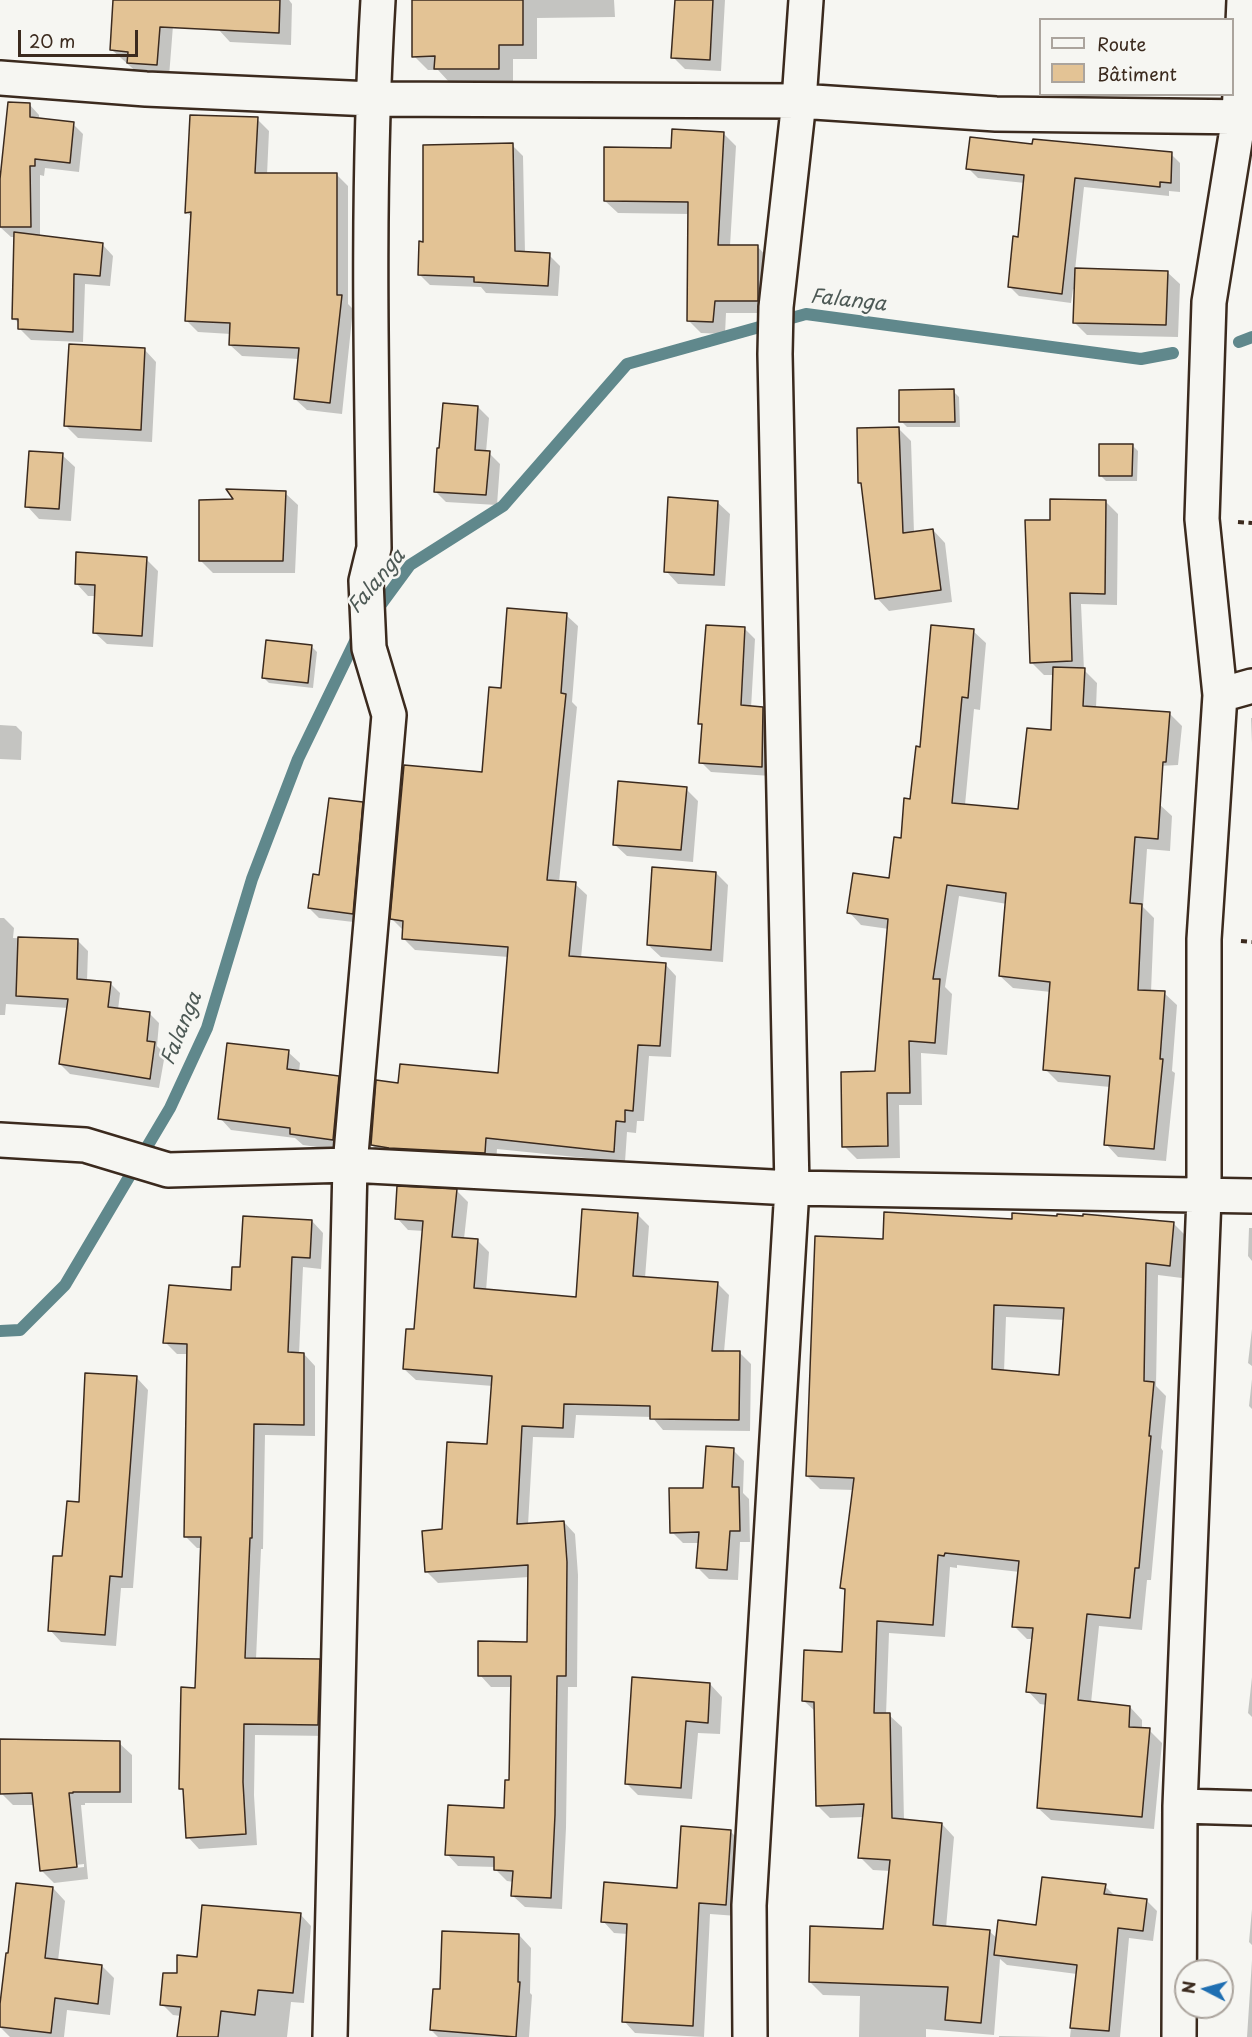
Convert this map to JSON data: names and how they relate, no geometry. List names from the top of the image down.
{
  "water": ["Falanga"],
  "legend": ["Route", "Bâtiment"],
  "scale_bar": "20 m",
  "north": "left"
}
